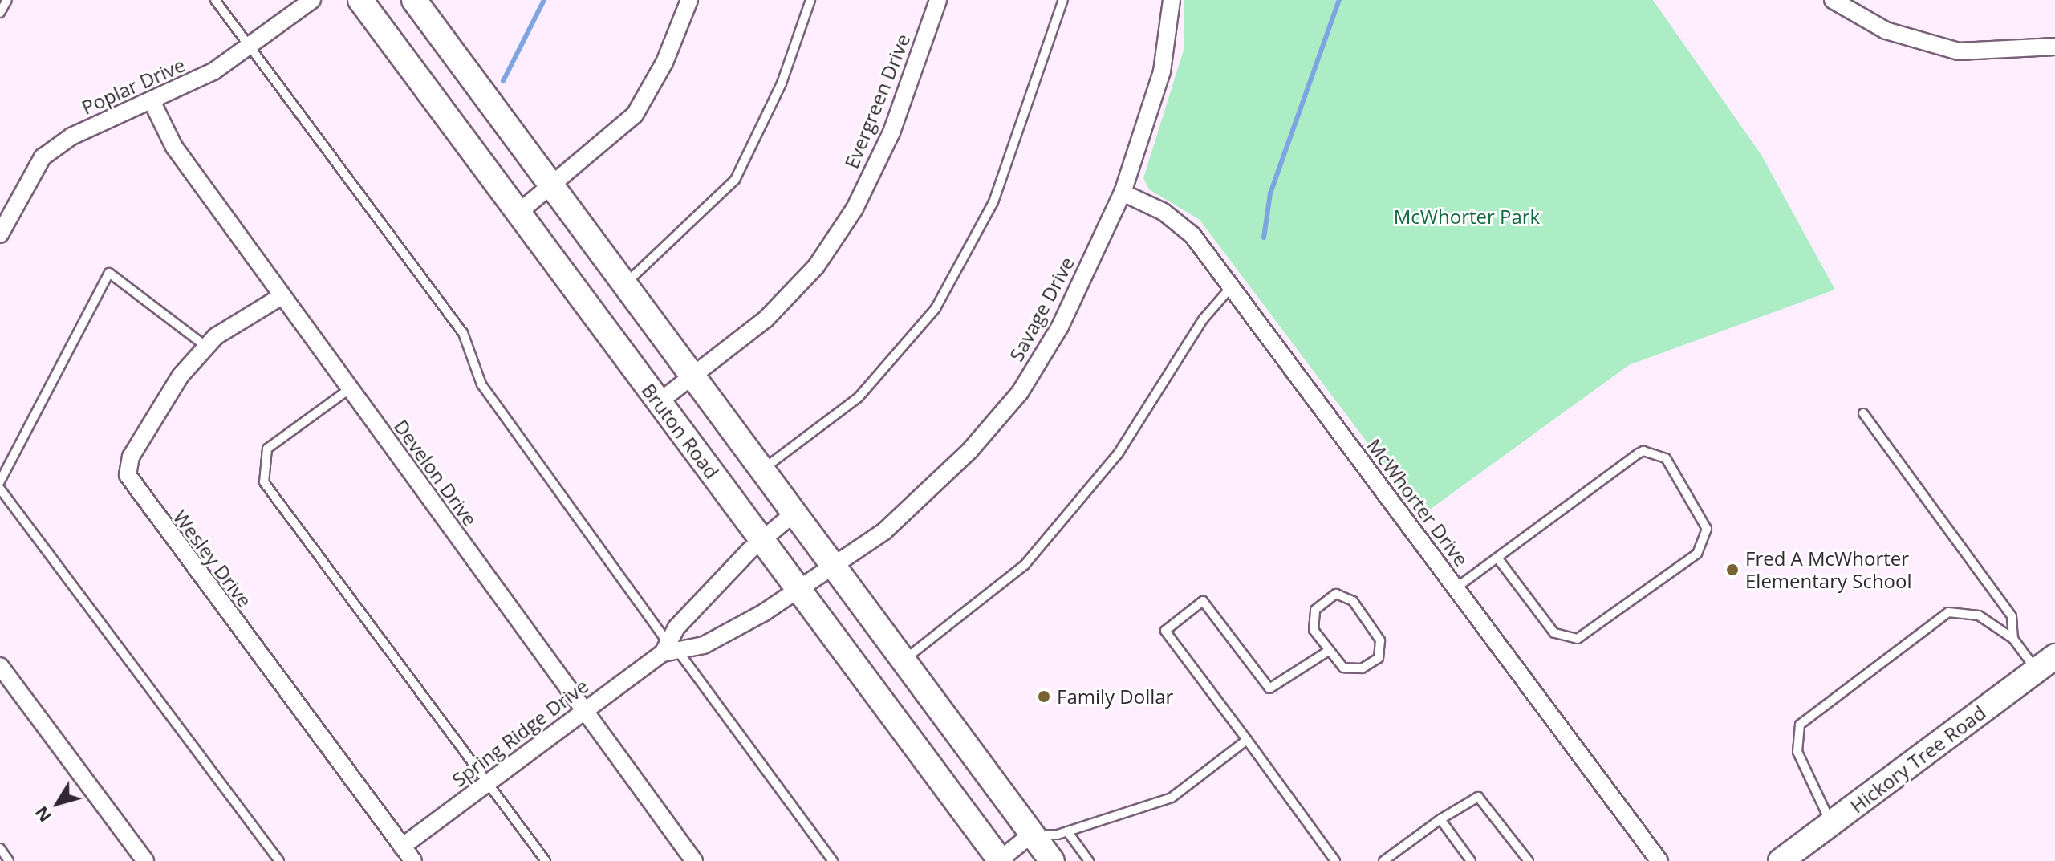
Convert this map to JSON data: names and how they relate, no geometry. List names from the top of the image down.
{
  "streets": {
    "main road": ["Bruton Road", "Hickory Tree Road"],
    "street": [
      "Poplar Drive",
      "Evergreen Drive",
      "Savage Drive",
      "Develon Drive",
      "McWhorter Drive",
      "Wesley Drive",
      "Spring Ridge Drive"
    ]
  },
  "crossings": [
    ["Poplar Drive", "Develon Drive"],
    ["Evergreen Drive", "Bruton Road"],
    ["Savage Drive", "McWhorter Drive"],
    ["Savage Drive", "Spring Ridge Drive"],
    ["Bruton Road", "Spring Ridge Drive"],
    ["Develon Drive", "Wesley Drive"],
    ["Develon Drive", "Spring Ridge Drive"],
    ["Wesley Drive", "Spring Ridge Drive"]
  ],
  "parks": ["McWhorter Park"],
  "places": ["Fred A McWhorter Elementary School", "Family Dollar"],
  "north": "bottom left"
}
